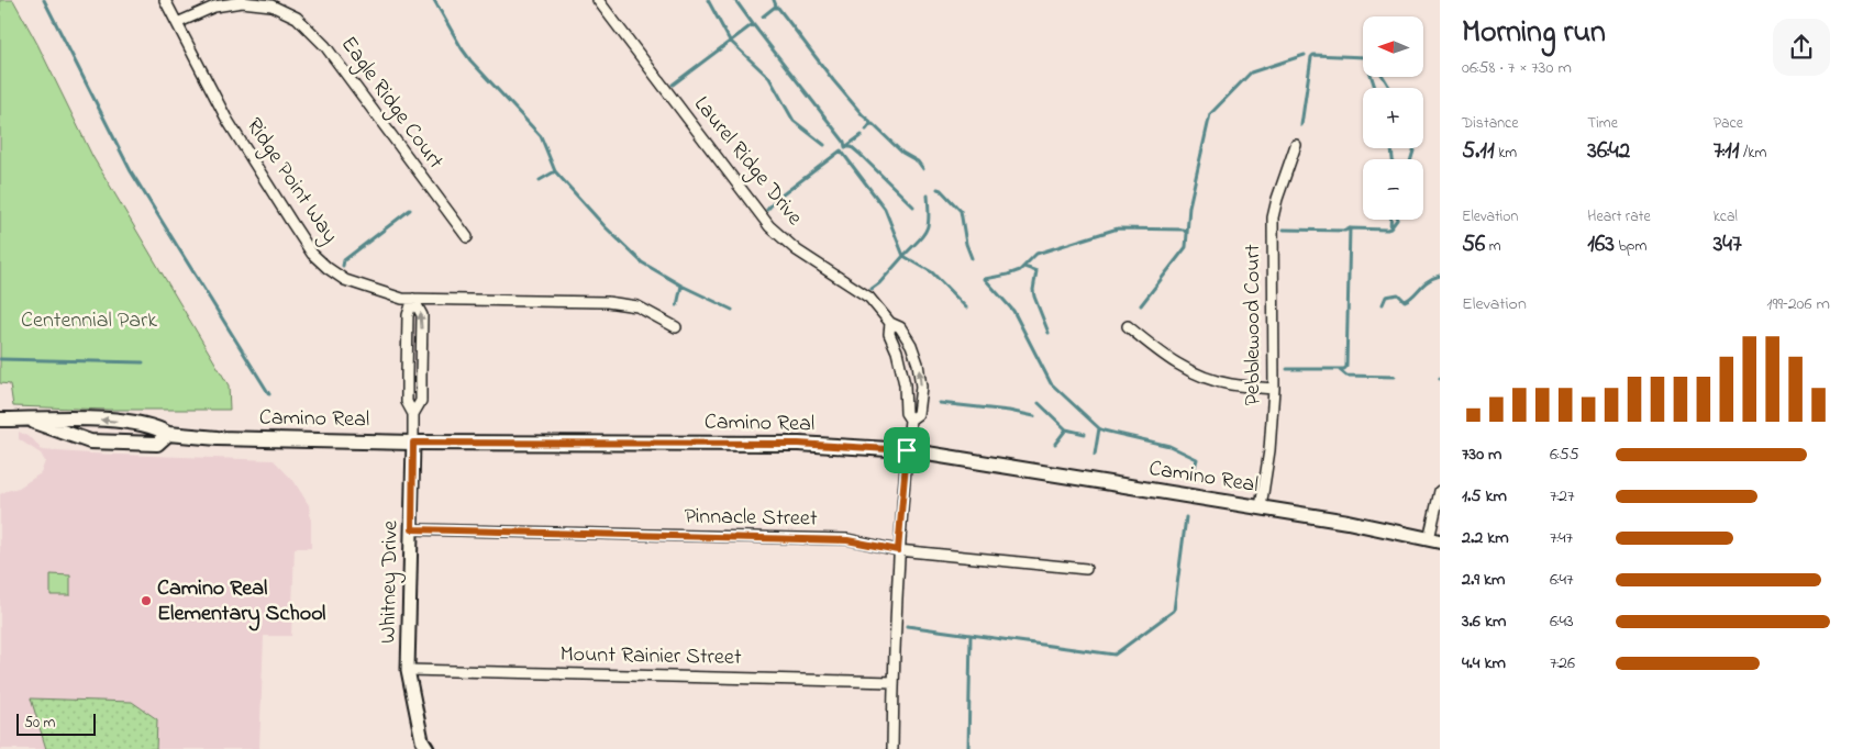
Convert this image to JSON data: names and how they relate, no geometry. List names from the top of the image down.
{
  "streets": {
    "main road": ["Camino Real"],
    "street": [
      "Eagle Ridge Court",
      "Laurel Ridge Drive",
      "Ridge Point Way",
      "Pebblewood Court",
      "Pinnacle Street",
      "Whitney Drive",
      "Mount Rainier Street"
    ]
  },
  "crossings": [
    ["Eagle Ridge Court", "Ridge Point Way"],
    ["Laurel Ridge Drive", "Camino Real"],
    ["Laurel Ridge Drive", "Pinnacle Street"],
    ["Laurel Ridge Drive", "Mount Rainier Street"],
    ["Ridge Point Way", "Whitney Drive"],
    ["Pebblewood Court", "Camino Real"],
    ["Camino Real", "Whitney Drive"],
    ["Pinnacle Street", "Whitney Drive"],
    ["Whitney Drive", "Mount Rainier Street"]
  ],
  "parks": ["Centennial Park"],
  "places": ["Camino Real Elementary School"],
  "scale_bar": "50 m",
  "north": "left",
  "page": {
    "heading": ["Morning run", "06:58 · 7 × 730 m"],
    "map_buttons": ["+", "−"],
    "stats": [
      ["Distance", "5.11 km"],
      ["Time", "36:42"],
      ["Pace", "7:11 /km"],
      ["Elevation", "56 m"],
      ["Heart rate", "163 bpm"],
      ["kcal", "347"]
    ],
    "chart": ["Elevation", "199–206 m"],
    "list": [
      {
        "name": "730 m",
        "note": "6:55"
      },
      {
        "name": "1.5 km",
        "note": "7:27"
      },
      {
        "name": "2.2 km",
        "note": "7:47"
      },
      {
        "name": "2.9 km",
        "note": "6:47"
      },
      {
        "name": "3.6 km",
        "note": "6:43"
      },
      {
        "name": "4.4 km",
        "note": "7:26"
      }
    ],
    "scale": "50 m"
  }
}
